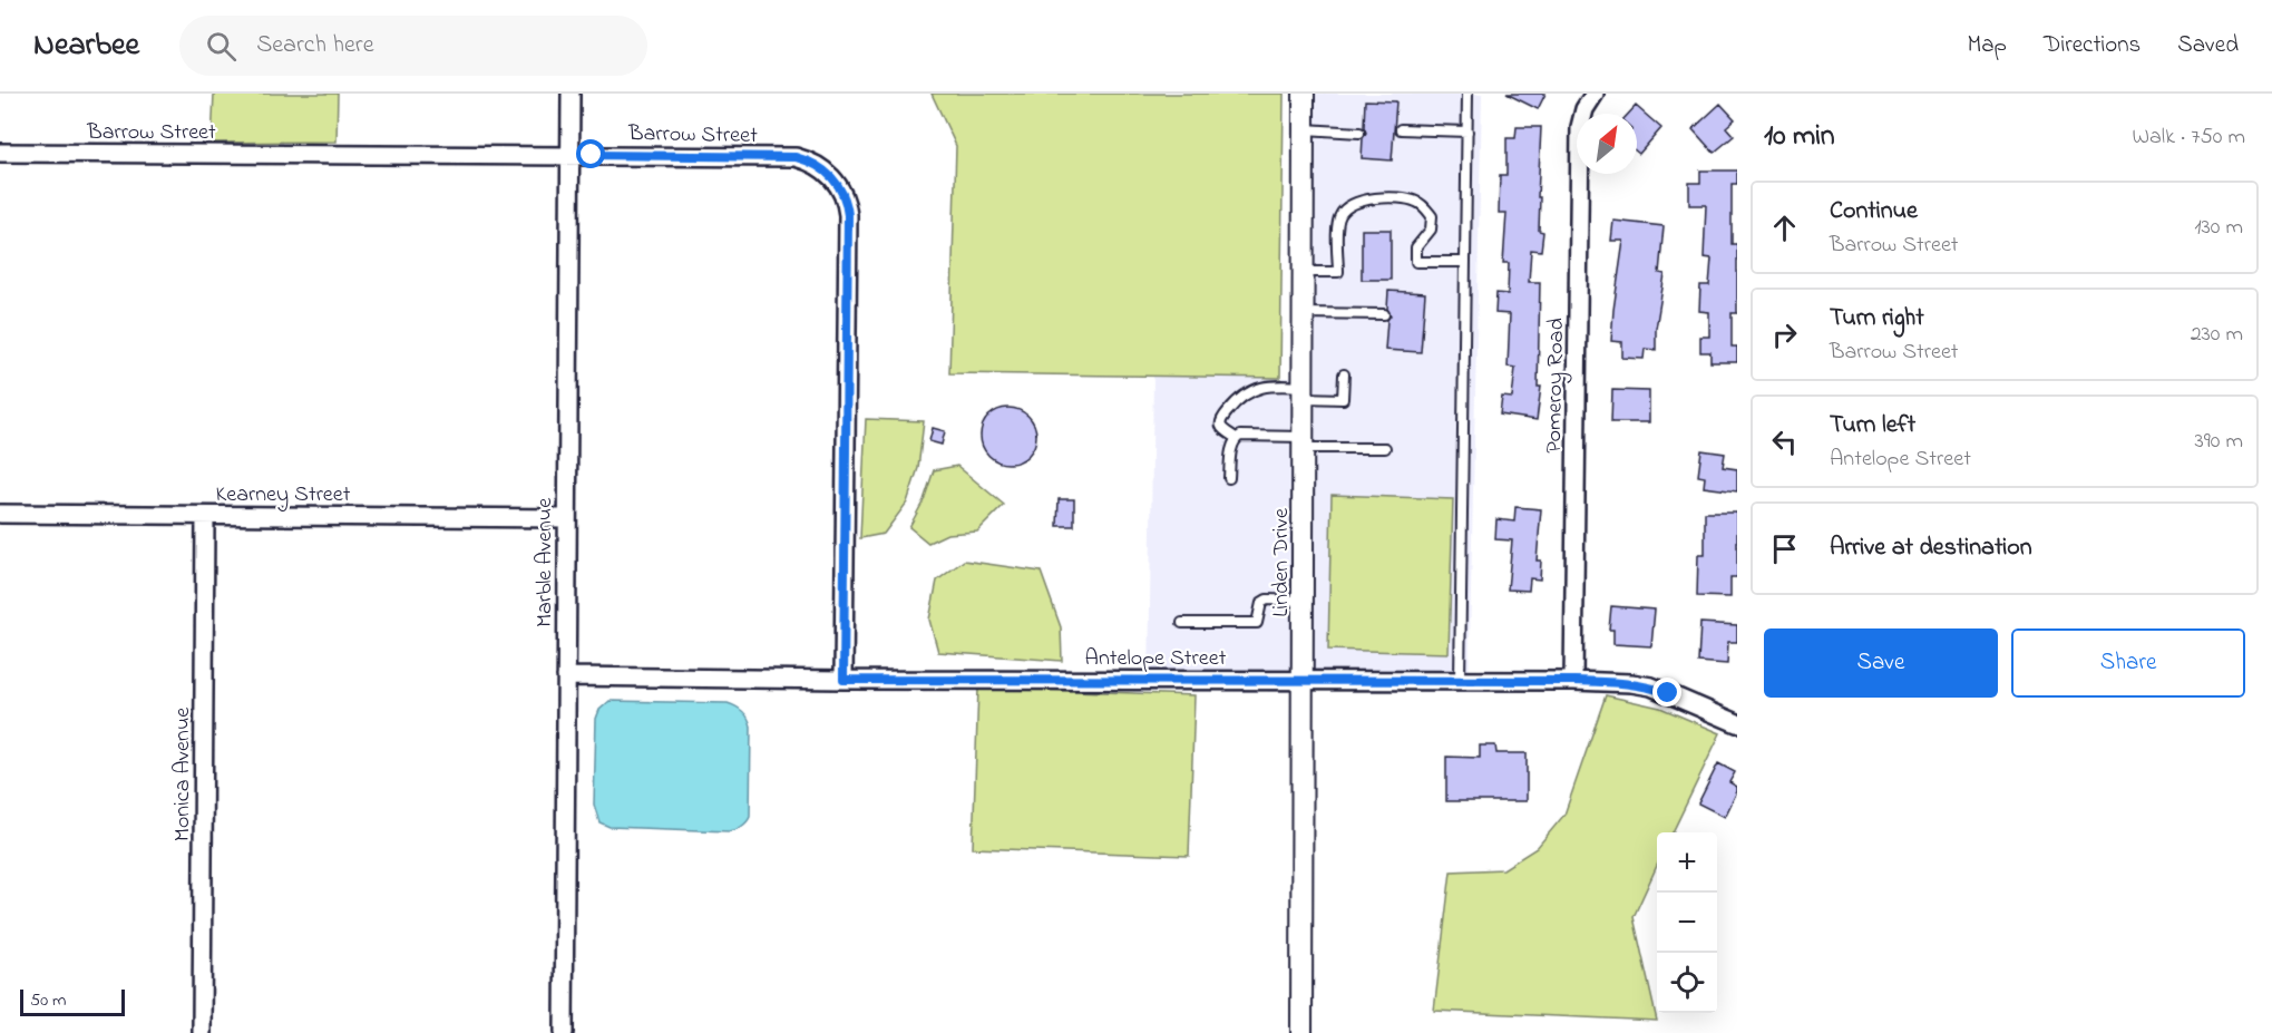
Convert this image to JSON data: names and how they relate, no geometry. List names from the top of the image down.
{
  "streets": {
    "street": [
      "Barrow Street",
      "Pomeroy Road",
      "Kearney Street",
      "Marble Avenue",
      "Linden Drive",
      "Antelope Street",
      "Monica Avenue"
    ]
  },
  "crossings": [
    ["Barrow Street", "Marble Avenue"],
    ["Barrow Street", "Antelope Street"],
    ["Pomeroy Road", "Antelope Street"],
    ["Kearney Street", "Marble Avenue"],
    ["Kearney Street", "Monica Avenue"],
    ["Marble Avenue", "Antelope Street"],
    ["Linden Drive", "Antelope Street"]
  ],
  "scale_bar": "50 m",
  "north": "top right",
  "page": {
    "header": "Nearbee",
    "search": "Search here",
    "nav": ["Map", "Directions", "Saved"],
    "heading": ["10 min", "Walk · 750 m"],
    "list": [
      ["Continue", "Barrow Street", "130 m"],
      ["Turn right", "Barrow Street", "230 m"],
      ["Turn left", "Antelope Street", "390 m"],
      "Arrive at destination"
    ],
    "buttons": ["Save", "Share"],
    "map_buttons": ["+", "−"],
    "scale": "50 m"
  }
}
